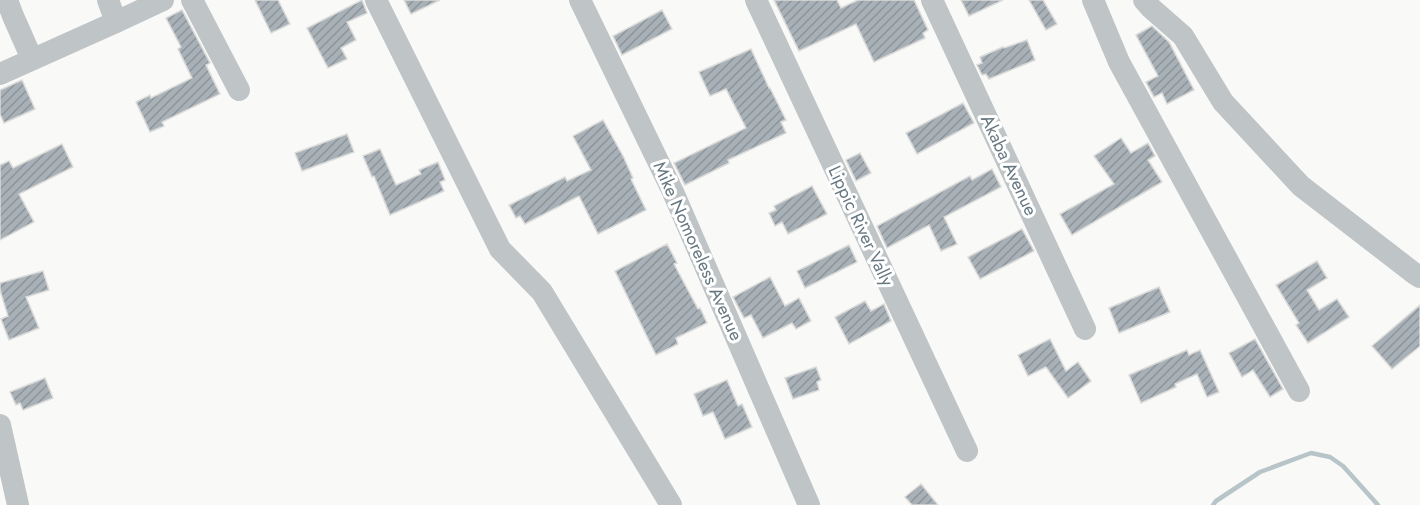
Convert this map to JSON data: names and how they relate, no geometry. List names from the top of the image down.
{
  "streets": {
    "street": ["Akaba Avenue", "Lippic River Vally", "Mike Nomoreless Avenue"]
  }
}
